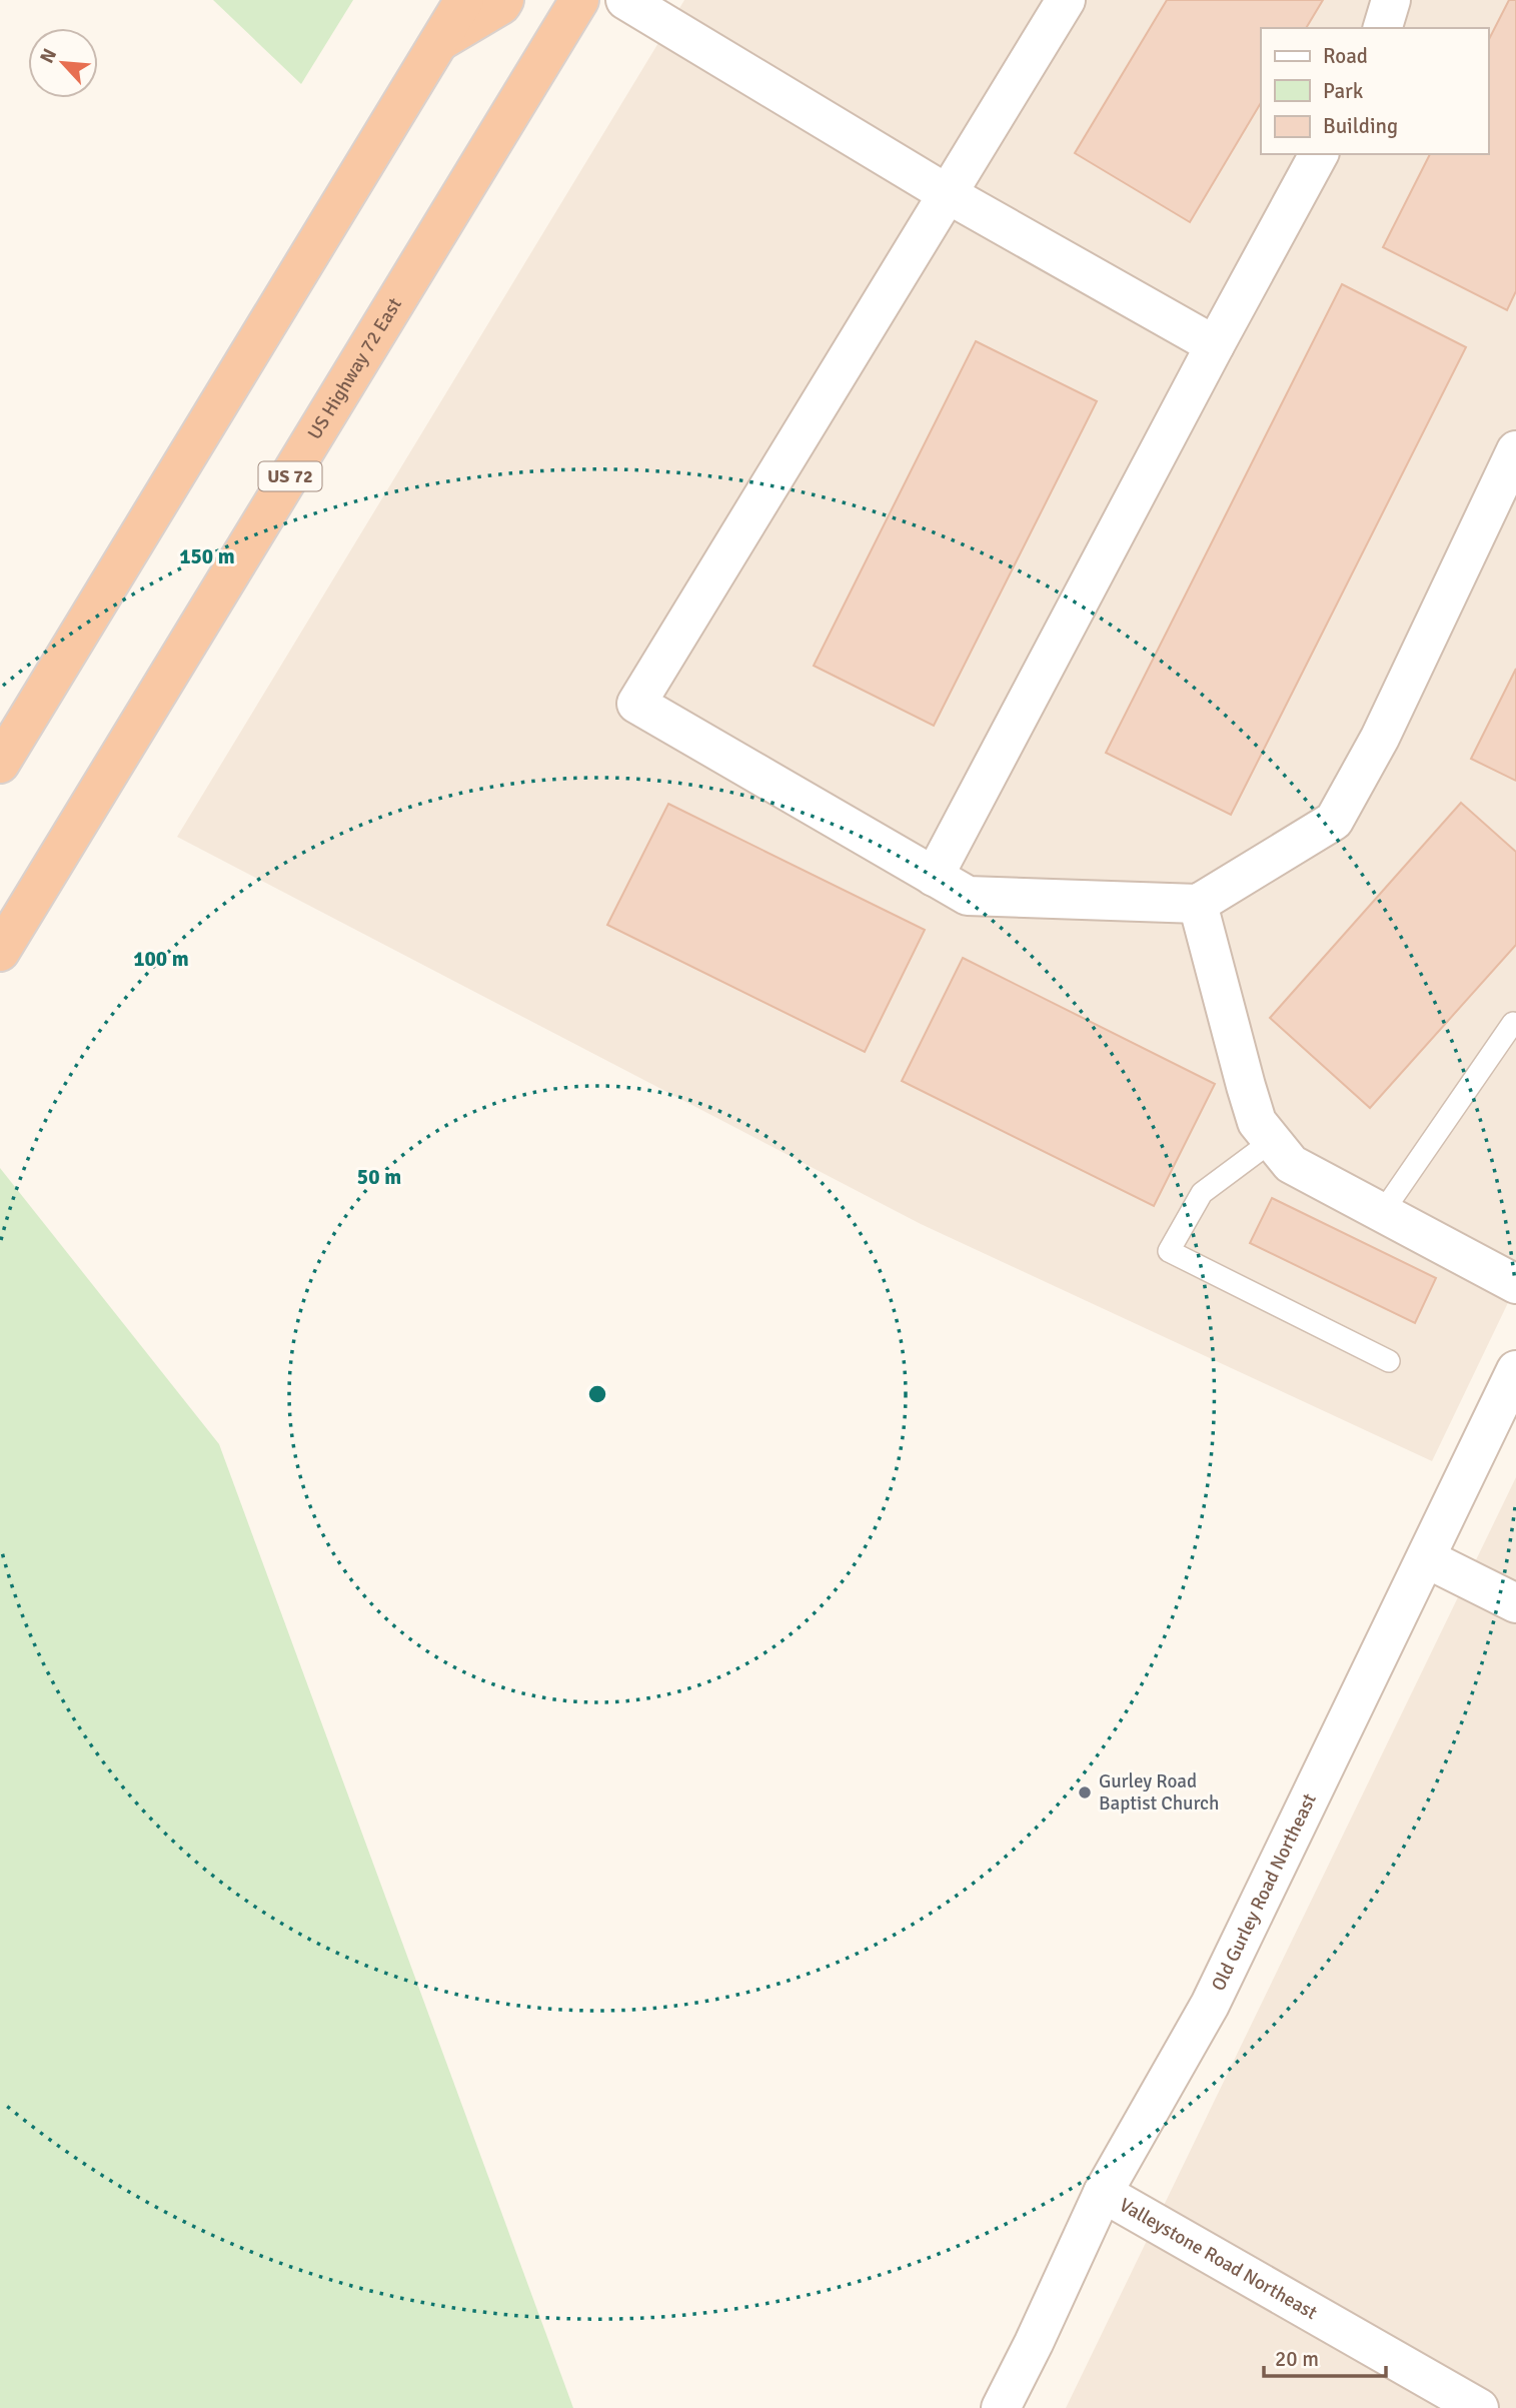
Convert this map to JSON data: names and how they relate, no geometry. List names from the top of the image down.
{
  "streets": {
    "highway": ["US Highway 72 East", "US 72"],
    "street": ["Old Gurley Road Northeast", "Valleystone Road Northeast"]
  },
  "crossings": [
    ["Old Gurley Road Northeast", "Valleystone Road Northeast"]
  ],
  "places": ["Gurley Road Baptist Church"],
  "legend": ["Road", "Park", "Building"],
  "scale_bar": "20 m",
  "north": "top left",
  "rings": ["150 m", "100 m", "50 m"]
}
